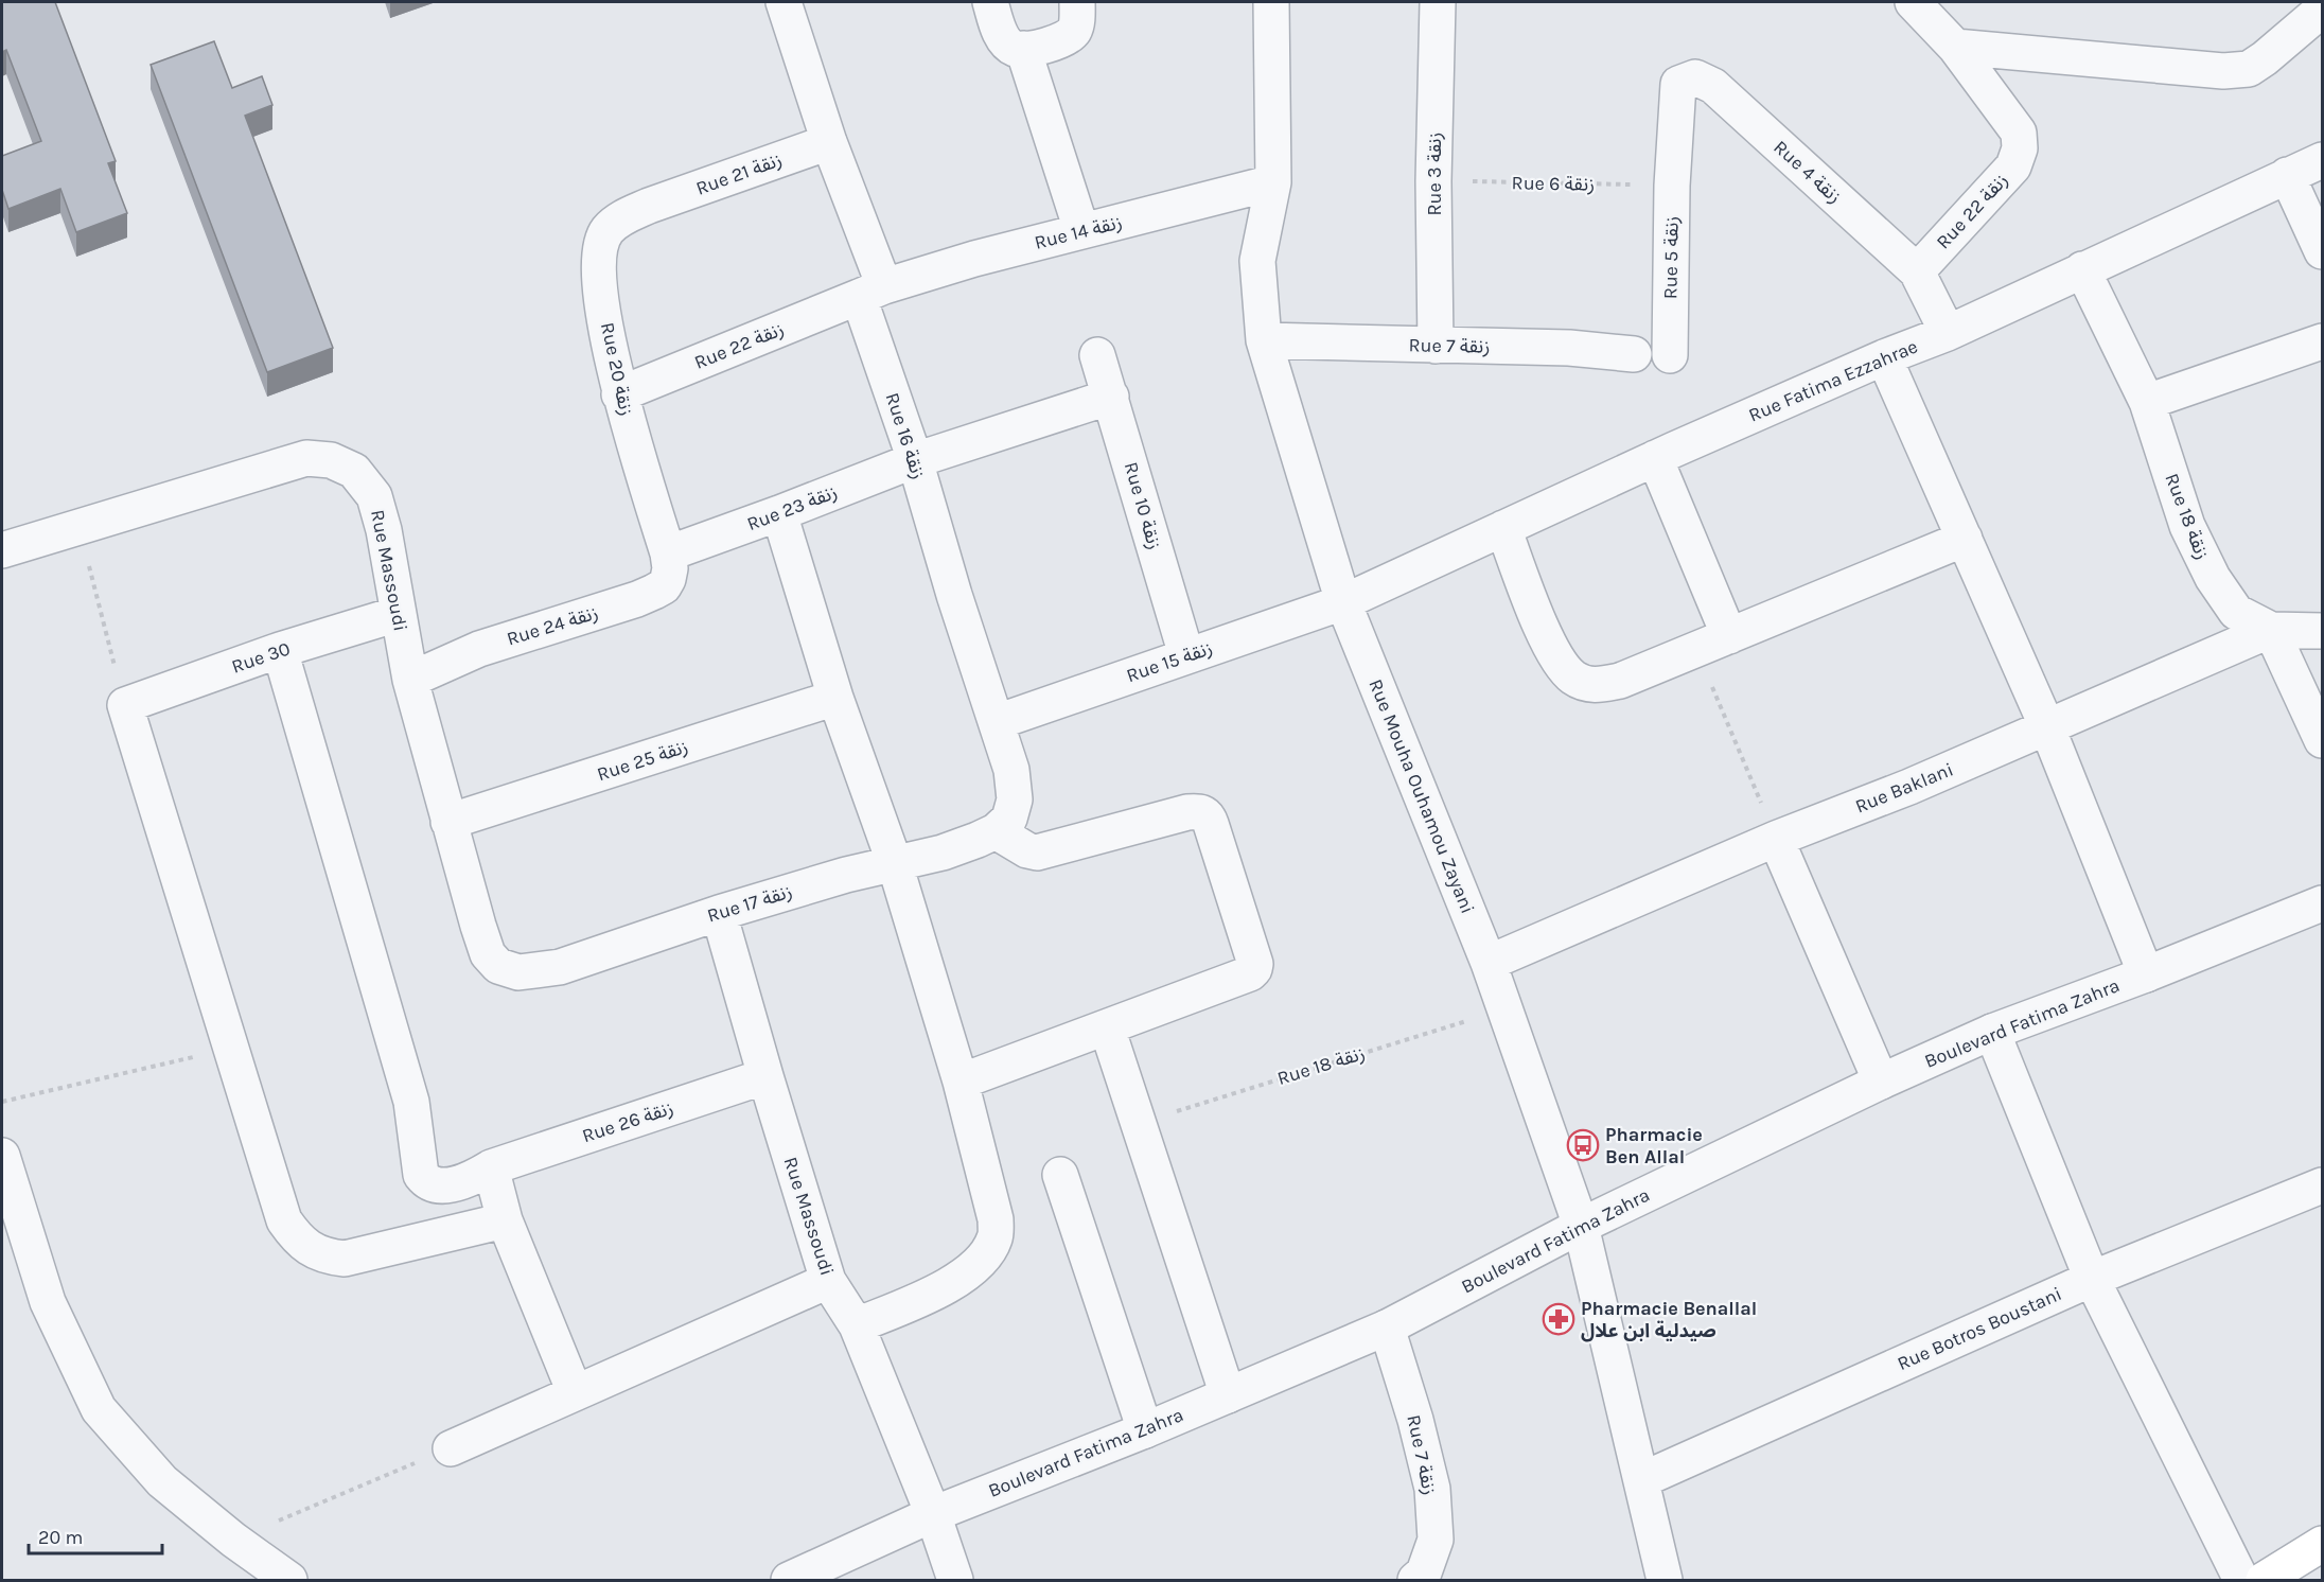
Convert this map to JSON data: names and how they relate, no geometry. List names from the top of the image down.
{
  "streets": {
    "street": [
      "Rue 4 زنقة",
      "Rue 21 زنقة",
      "Rue 3 زنقة",
      "Rue 22 زنقة",
      "Rue 14 زنقة",
      "Rue 5 زنقة",
      "Rue 7 زنقة",
      "Rue 20 زنقة",
      "Rue Fatima Ezzahrae",
      "Rue 16 زنقة",
      "Rue 10 زنقة",
      "Rue 23 زنقة",
      "Rue 18 زنقة",
      "Rue Massoudi",
      "Rue 24 زنقة",
      "Rue 30",
      "Rue 15 زنقة",
      "Rue 25 زنقة",
      "Rue Baklani",
      "Rue Mouha Ouhamou Zayani",
      "Rue 17 زنقة",
      "Boulevard Fatima Zahra",
      "Rue 26 زنقة",
      "Rue Botros Boustani"
    ],
    "path": ["Rue 6 زنقة"]
  },
  "crossings": [
    ["Rue 4 زنقة", "Rue 22 زنقة"],
    ["Rue 4 زنقة", "Rue 5 زنقة"],
    ["Rue 21 زنقة", "Rue 20 زنقة"],
    ["Rue 21 زنقة", "Rue 16 زنقة"],
    ["Rue 3 زنقة", "Rue 6 زنقة"],
    ["Rue 3 زنقة", "Rue 7 زنقة"],
    ["Rue 6 زنقة", "Rue 5 زنقة"],
    ["Rue 22 زنقة", "Rue 14 زنقة"],
    ["Rue 22 زنقة", "Rue 20 زنقة"],
    ["Rue 22 زنقة", "Rue 16 زنقة"],
    ["Rue 14 زنقة", "Rue 16 زنقة"],
    ["Rue 14 زنقة", "Rue Mouha Ouhamou Zayani"],
    ["Rue 7 زنقة", "Rue Mouha Ouhamou Zayani"],
    ["Rue 7 زنقة", "Boulevard Fatima Zahra"],
    ["Rue 20 زنقة", "Rue 23 زنقة"],
    ["Rue 20 زنقة", "Rue 24 زنقة"],
    ["Rue Fatima Ezzahrae", "Rue 18 زنقة"],
    ["Rue Fatima Ezzahrae", "Rue 15 زنقة"],
    ["Rue Fatima Ezzahrae", "Rue Mouha Ouhamou Zayani"],
    ["Rue 16 زنقة", "Rue 23 زنقة"],
    ["Rue 16 زنقة", "Rue 15 زنقة"],
    ["Rue 16 زنقة", "Rue 17 زنقة"],
    ["Rue 10 زنقة", "Rue 23 زنقة"],
    ["Rue 10 زنقة", "Rue 15 زنقة"],
    ["Rue 23 زنقة", "Rue 24 زنقة"],
    ["Rue 18 زنقة", "Rue Baklani"],
    ["Rue 18 زنقة", "Rue Mouha Ouhamou Zayani"],
    ["Rue Massoudi", "Rue 24 زنقة"],
    ["Rue Massoudi", "Rue 30"],
    ["Rue Massoudi", "Rue 25 زنقة"],
    ["Rue Massoudi", "Rue 17 زنقة"],
    ["Rue Massoudi", "Boulevard Fatima Zahra"],
    ["Rue Massoudi", "Rue 26 زنقة"],
    ["Rue 30", "Rue 26 زنقة"],
    ["Rue 15 زنقة", "Rue Mouha Ouhamou Zayani"],
    ["Rue Baklani", "Rue Mouha Ouhamou Zayani"],
    ["Rue Mouha Ouhamou Zayani", "Boulevard Fatima Zahra"],
    ["Rue Mouha Ouhamou Zayani", "Rue Botros Boustani"]
  ],
  "places": {
    "bus stop": ["Pharmacie Ben Allal"],
    "pharmacy": ["Pharmacie Benallal صيدلية ابن علال"]
  },
  "scale_bar": "20 m"
}
